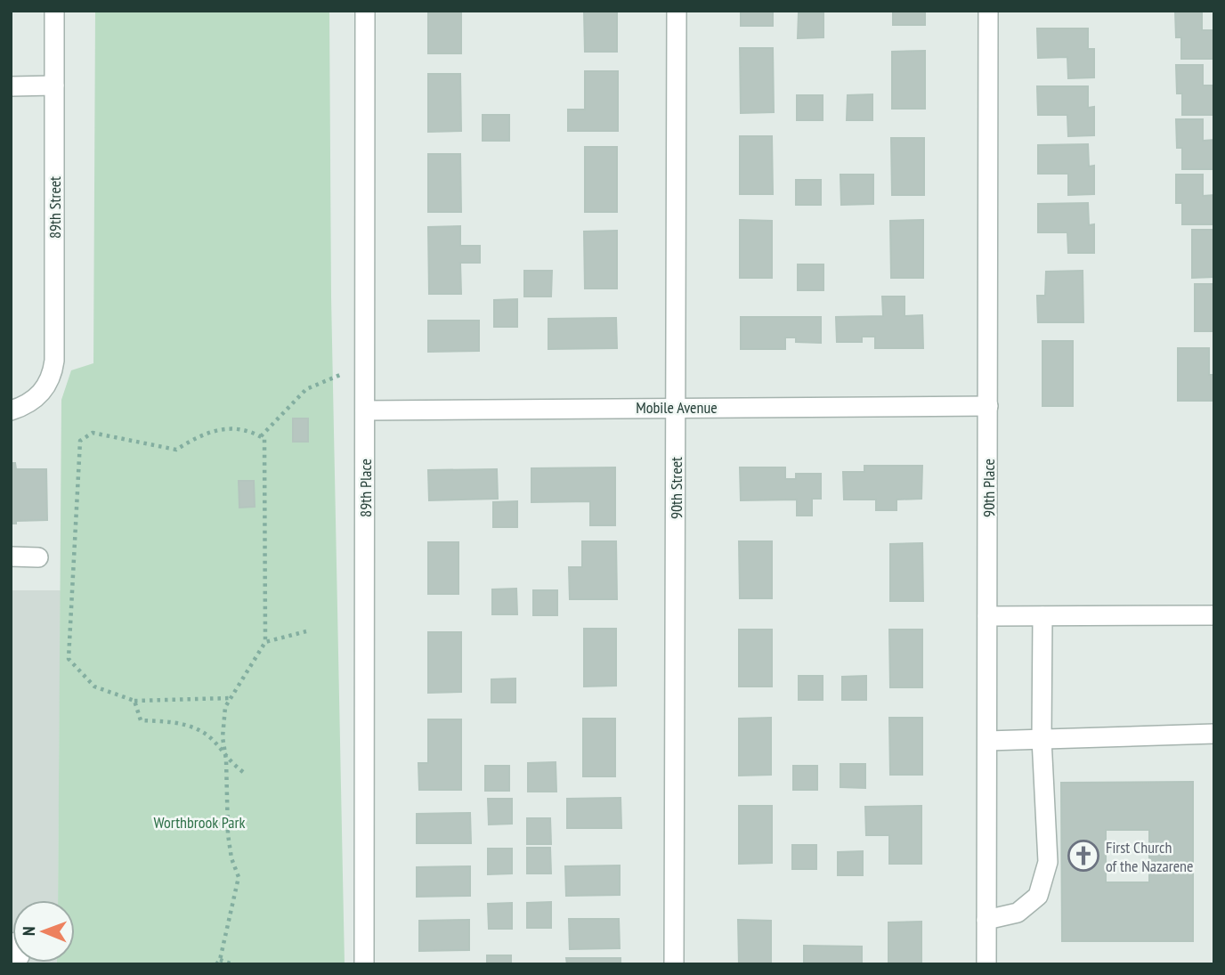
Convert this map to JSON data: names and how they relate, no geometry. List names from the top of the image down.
{
  "streets": {
    "street": [
      "89th Street",
      "Mobile Avenue",
      "89th Place",
      "90th Street",
      "90th Place"
    ]
  },
  "crossings": [
    ["Mobile Avenue", "89th Place"],
    ["Mobile Avenue", "90th Street"],
    ["Mobile Avenue", "90th Place"]
  ],
  "parks": ["Worthbrook Park"],
  "places": {
    "church": ["First Church of the Nazarene"]
  },
  "north": "left"
}
